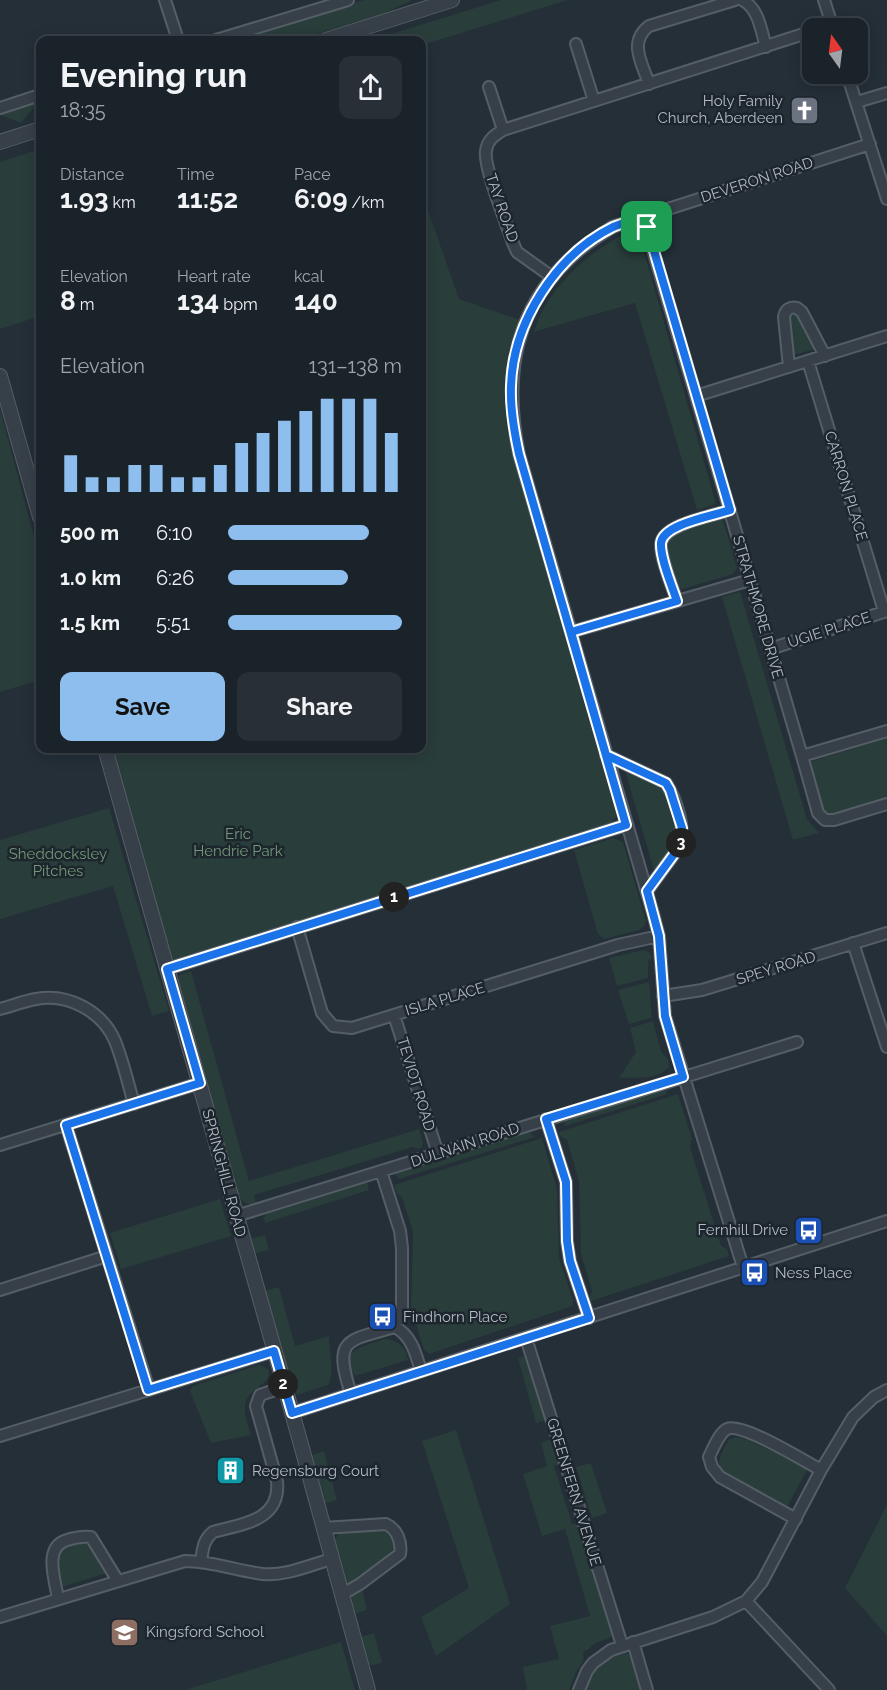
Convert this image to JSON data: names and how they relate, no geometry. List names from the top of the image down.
{
  "streets": {
    "street": [
      "DEVERON ROAD",
      "TAY ROAD",
      "CARRON PLACE",
      "STRATHMORE DRIVE",
      "UGIE PLACE",
      "SPEY ROAD",
      "ISLA PLACE",
      "TEVIOT ROAD",
      "DULNAIN ROAD",
      "SPRINGHILL ROAD",
      "GREENFERN AVENUE"
    ]
  },
  "crossings": [
    ["DEVERON ROAD", "TAY ROAD"],
    ["DEVERON ROAD", "STRATHMORE DRIVE"],
    ["DEVERON ROAD", "SPEY ROAD"],
    ["DEVERON ROAD", "ISLA PLACE"],
    ["DEVERON ROAD", "DULNAIN ROAD"],
    ["CARRON PLACE", "UGIE PLACE"],
    ["STRATHMORE DRIVE", "UGIE PLACE"],
    ["ISLA PLACE", "TEVIOT ROAD"],
    ["TEVIOT ROAD", "DULNAIN ROAD"],
    ["DULNAIN ROAD", "SPRINGHILL ROAD"]
  ],
  "parks": ["Eric Hendrie Park", "Sheddocksley Pitches"],
  "places": {
    "church": ["Holy Family Church, Aberdeen"],
    "bus stop": ["Fernhill Drive", "Ness Place", "Findhorn Place"],
    "building": ["Regensburg Court"],
    "school or university": ["Kingsford School"]
  },
  "north": "top",
  "page": {
    "heading": ["Evening run", "18:35"],
    "stats": [
      ["Distance", "1.93 km"],
      ["Time", "11:52"],
      ["Pace", "6:09 /km"],
      ["Elevation", "8 m"],
      ["Heart rate", "134 bpm"],
      ["kcal", "140"]
    ],
    "chart": ["Elevation", "131–138 m"],
    "list": [
      {
        "name": "500 m",
        "note": "6:10"
      },
      {
        "name": "1.0 km",
        "note": "6:26"
      },
      {
        "name": "1.5 km",
        "note": "5:51"
      }
    ],
    "buttons": ["Save", "Share"],
    "pins": ["3", "1", "2"]
  }
}
